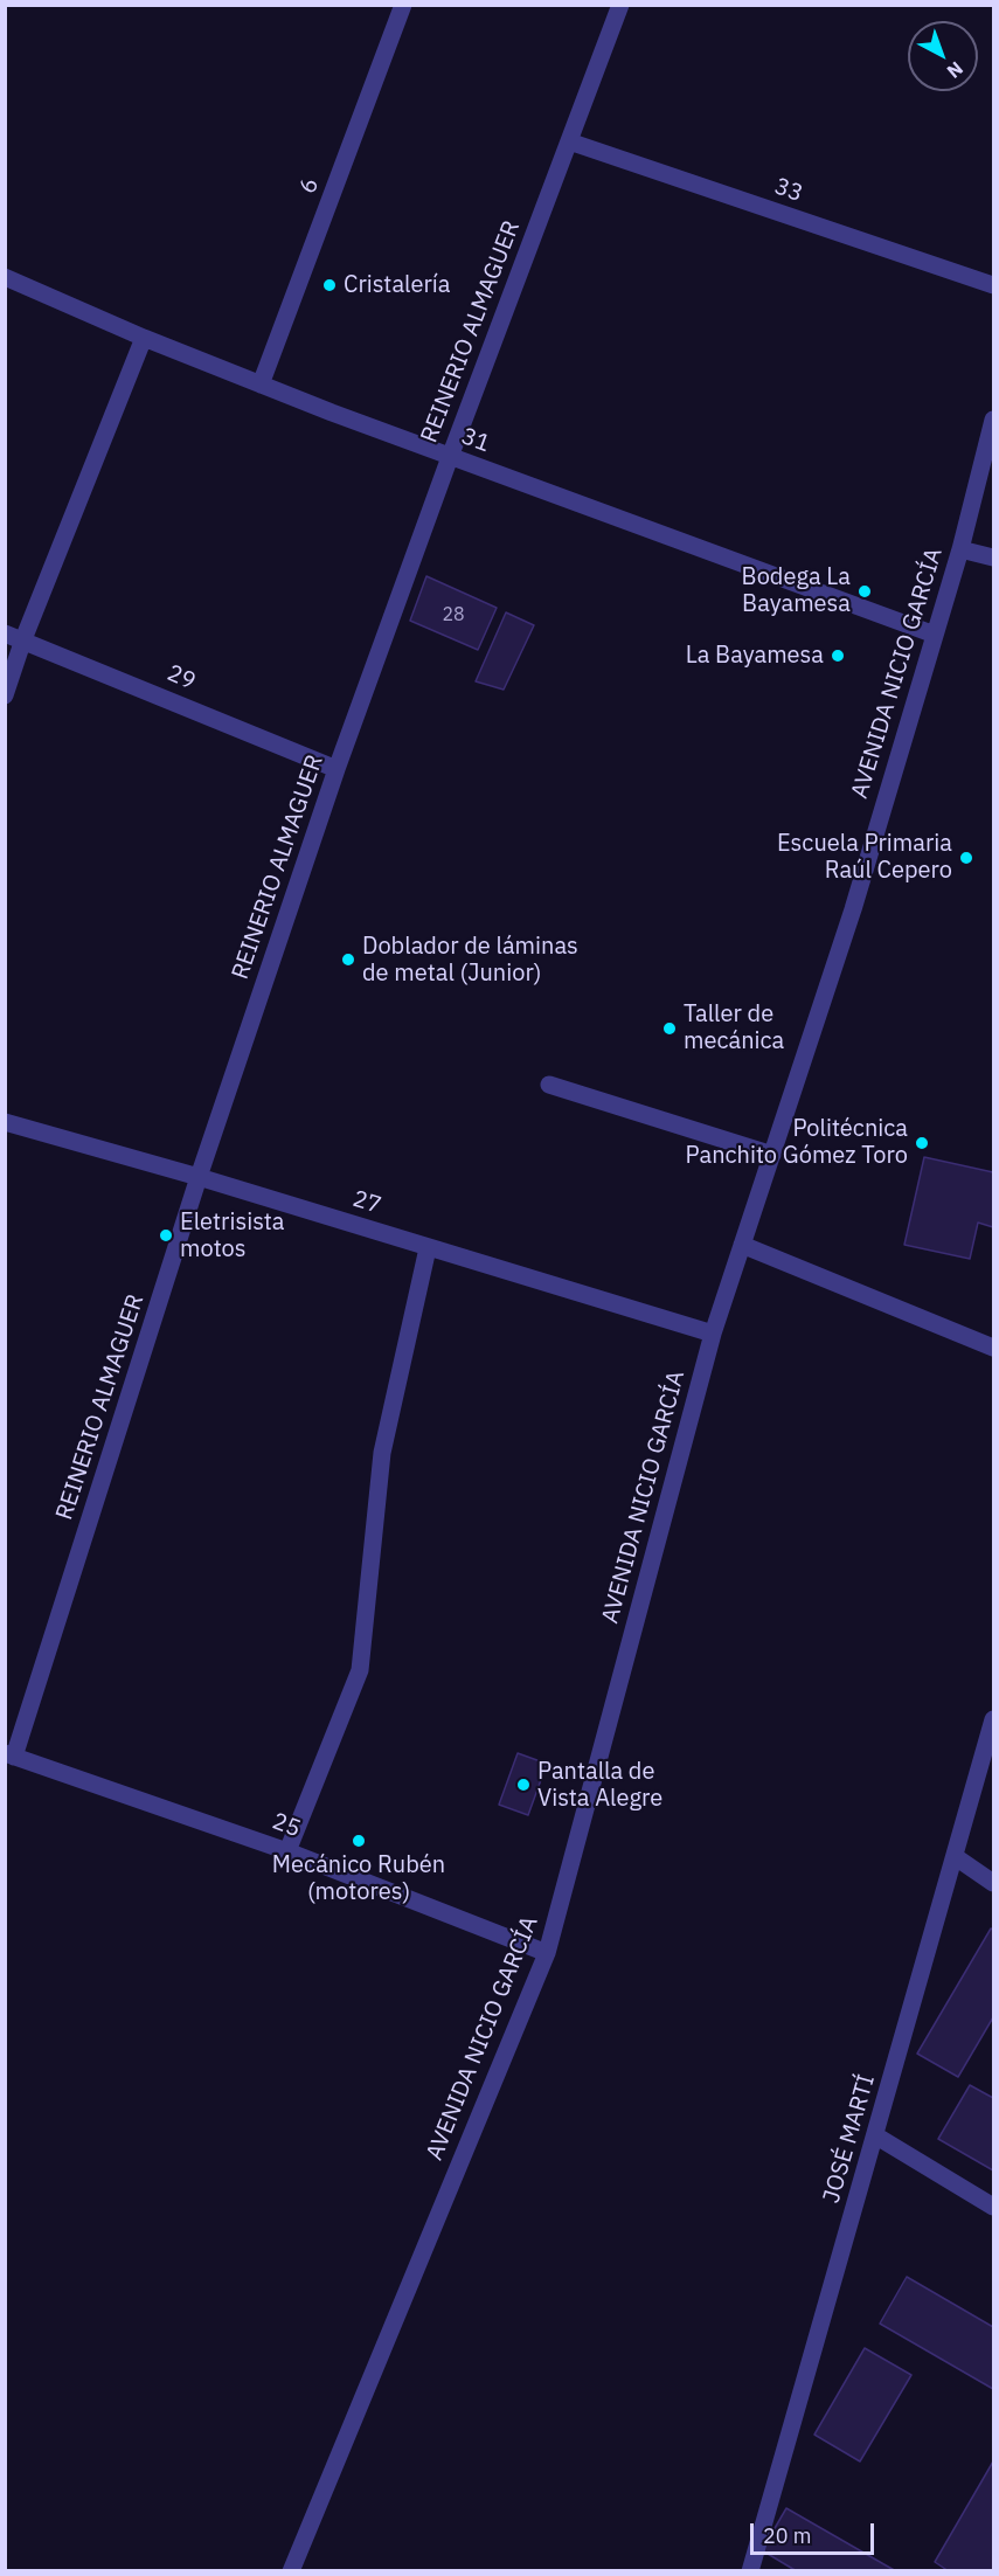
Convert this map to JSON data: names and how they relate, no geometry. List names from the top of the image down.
{
  "streets": {
    "street": [
      "6",
      "33",
      "REINERIO ALMAGUER",
      "31",
      "AVENIDA NICIO GARCÍA",
      "29",
      "27",
      "25",
      "JOSÉ MARTÍ"
    ]
  },
  "crossings": [
    ["6", "31"],
    ["33", "REINERIO ALMAGUER"],
    ["REINERIO ALMAGUER", "31"],
    ["REINERIO ALMAGUER", "29"],
    ["REINERIO ALMAGUER", "27"],
    ["REINERIO ALMAGUER", "25"],
    ["31", "AVENIDA NICIO GARCÍA"],
    ["AVENIDA NICIO GARCÍA", "27"],
    ["AVENIDA NICIO GARCÍA", "25"]
  ],
  "places": [
    "Cristalería",
    "Bodega La Bayamesa",
    "La Bayamesa",
    "Escuela Primaria Raúl Cepero",
    "Doblador de láminas de metal (Junior)",
    "Taller de mecánica",
    "Politécnica Panchito Gómez Toro",
    "Eletrisista motos",
    "Pantalla de Vista Alegre",
    "Mecánico Rubén (motores)"
  ],
  "house_numbers": ["28"],
  "scale_bar": "20 m",
  "north": "bottom right"
}
